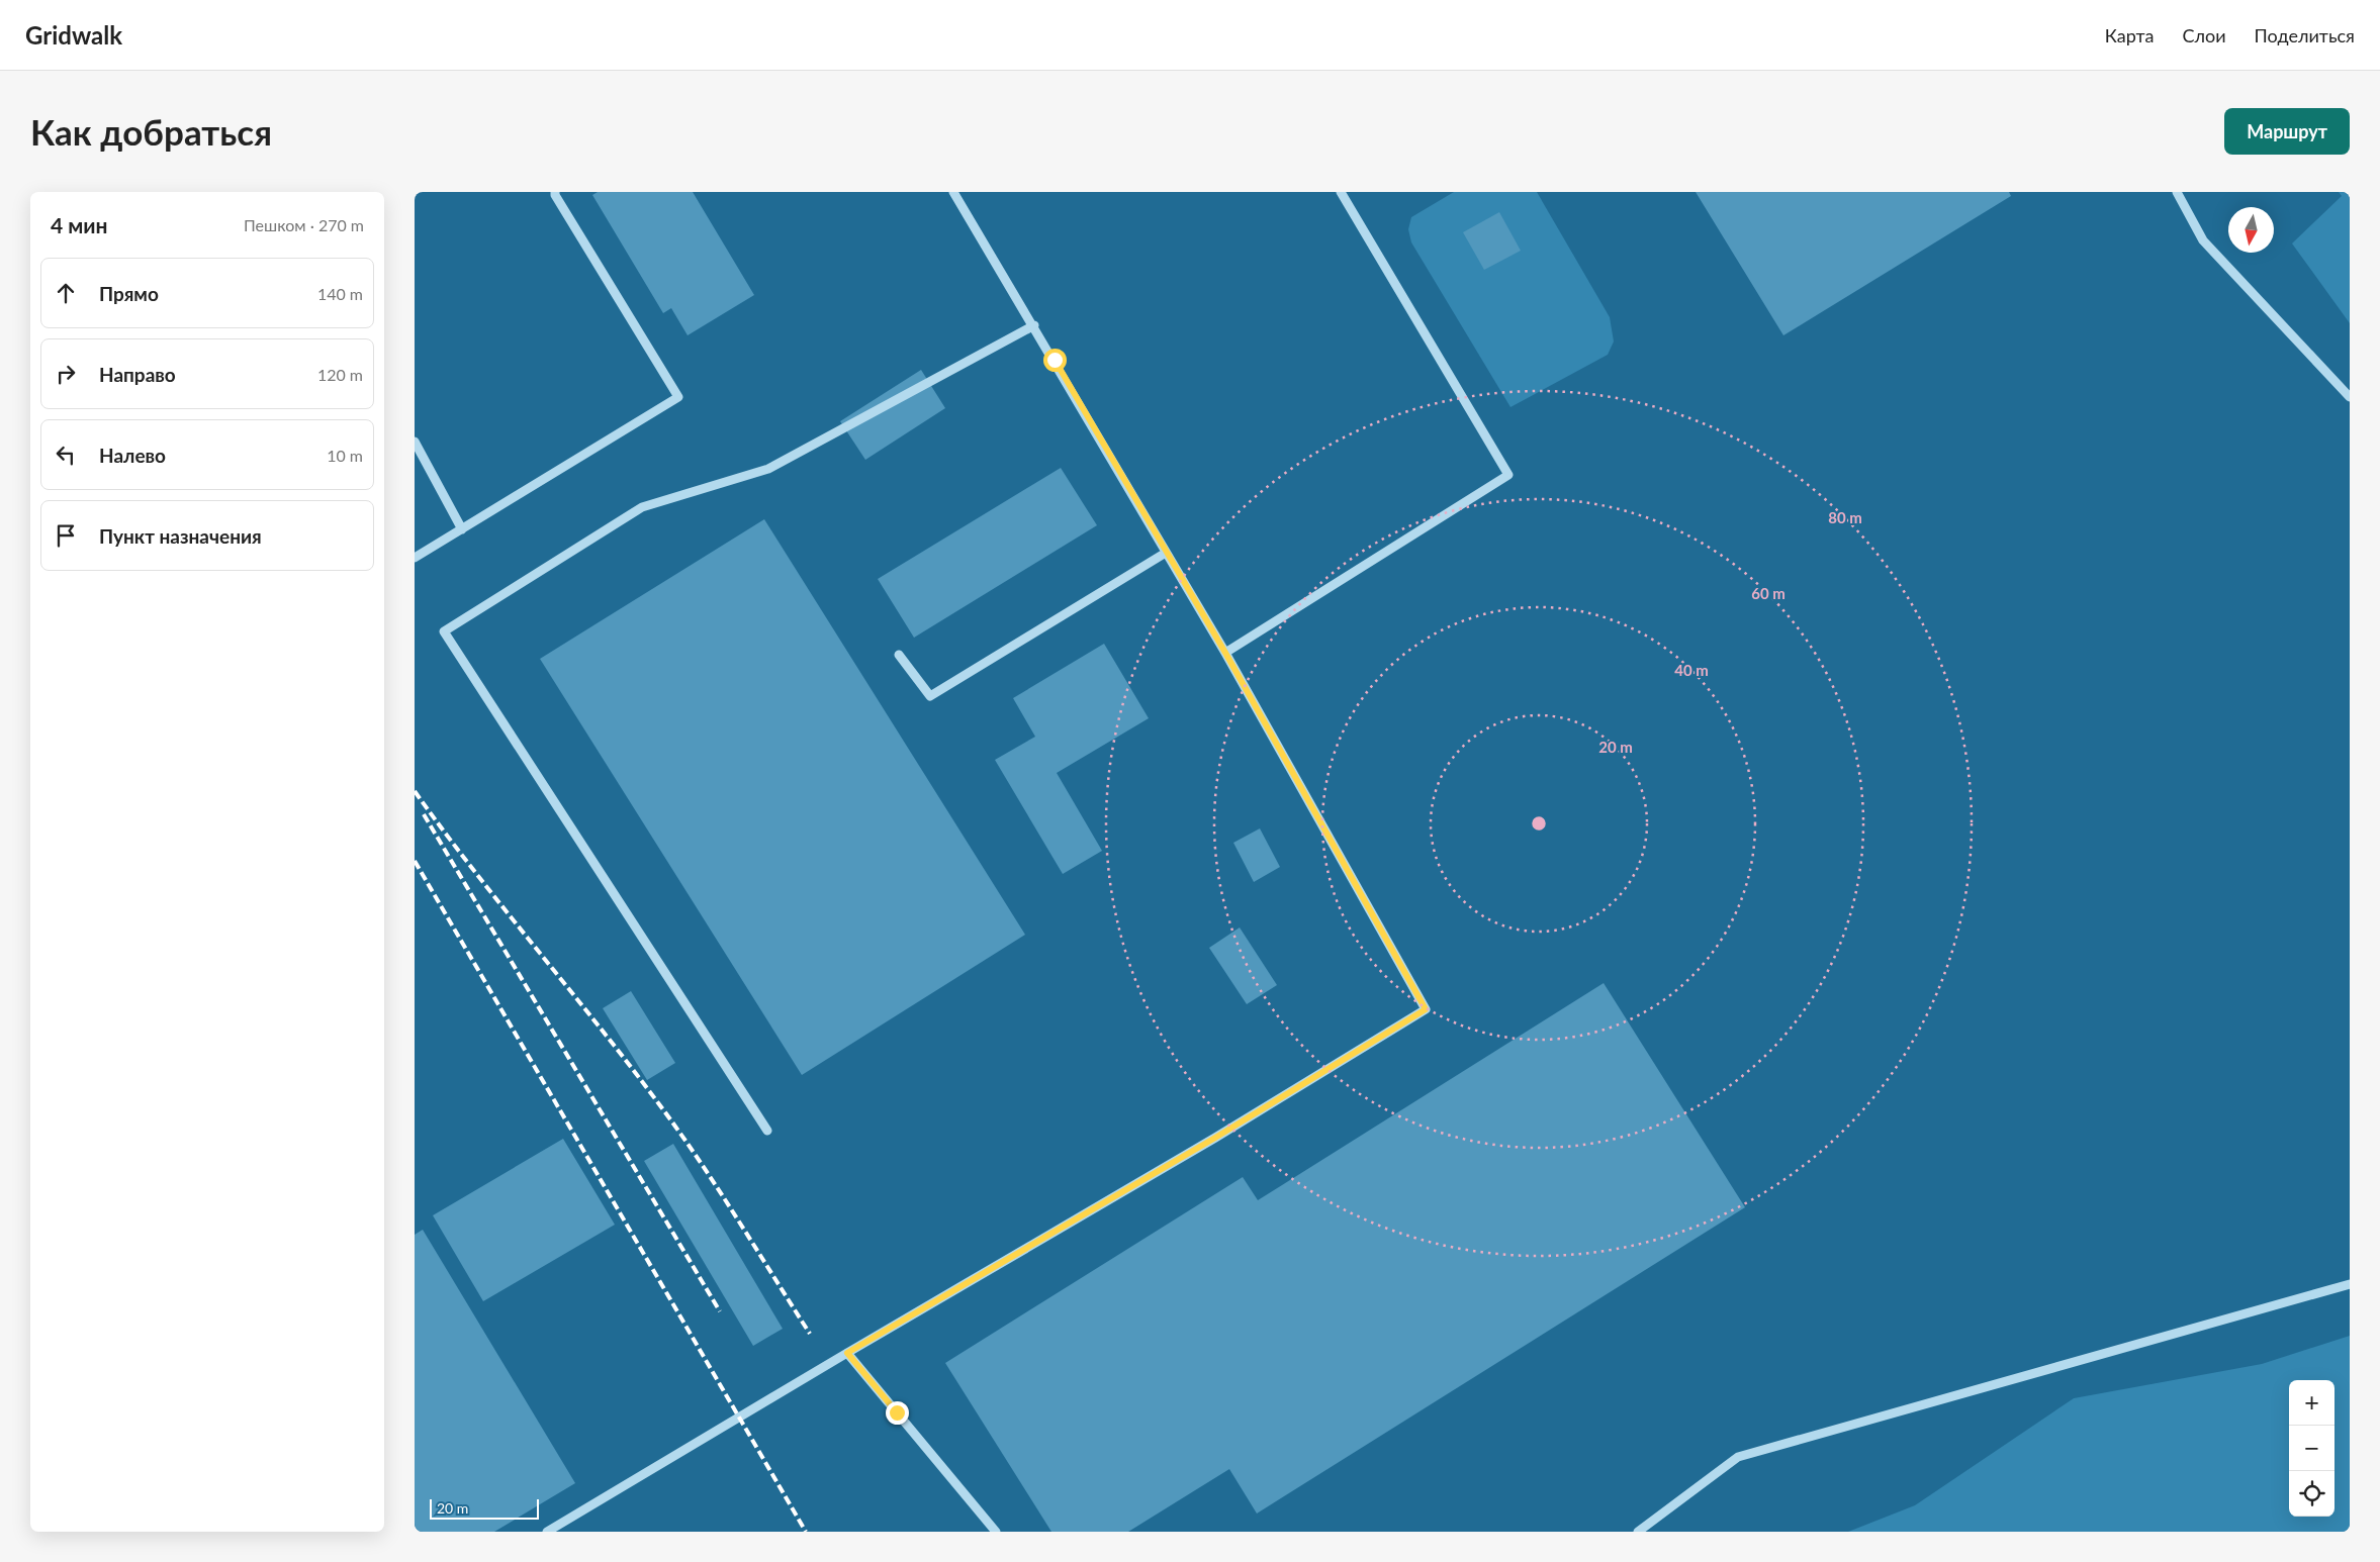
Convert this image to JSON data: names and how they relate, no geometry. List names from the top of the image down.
{
  "scale_bar": "20 m",
  "north": "bottom",
  "page": {
    "header": "Gridwalk",
    "nav": ["Карта", "Слои", "Поделиться"],
    "buttons": "Маршрут",
    "title": "Как добраться",
    "heading": ["4 мин", "Пешком · 270 m"],
    "list": [
      ["Прямо", "140 m"],
      ["Направо", "120 m"],
      ["Налево", "10 m"],
      "Пункт назначения"
    ],
    "map_buttons": ["+", "−"],
    "scale": "20 m"
  },
  "rings": [
    "80 m",
    "60 m",
    "40 m",
    "20 m"
  ]
}
